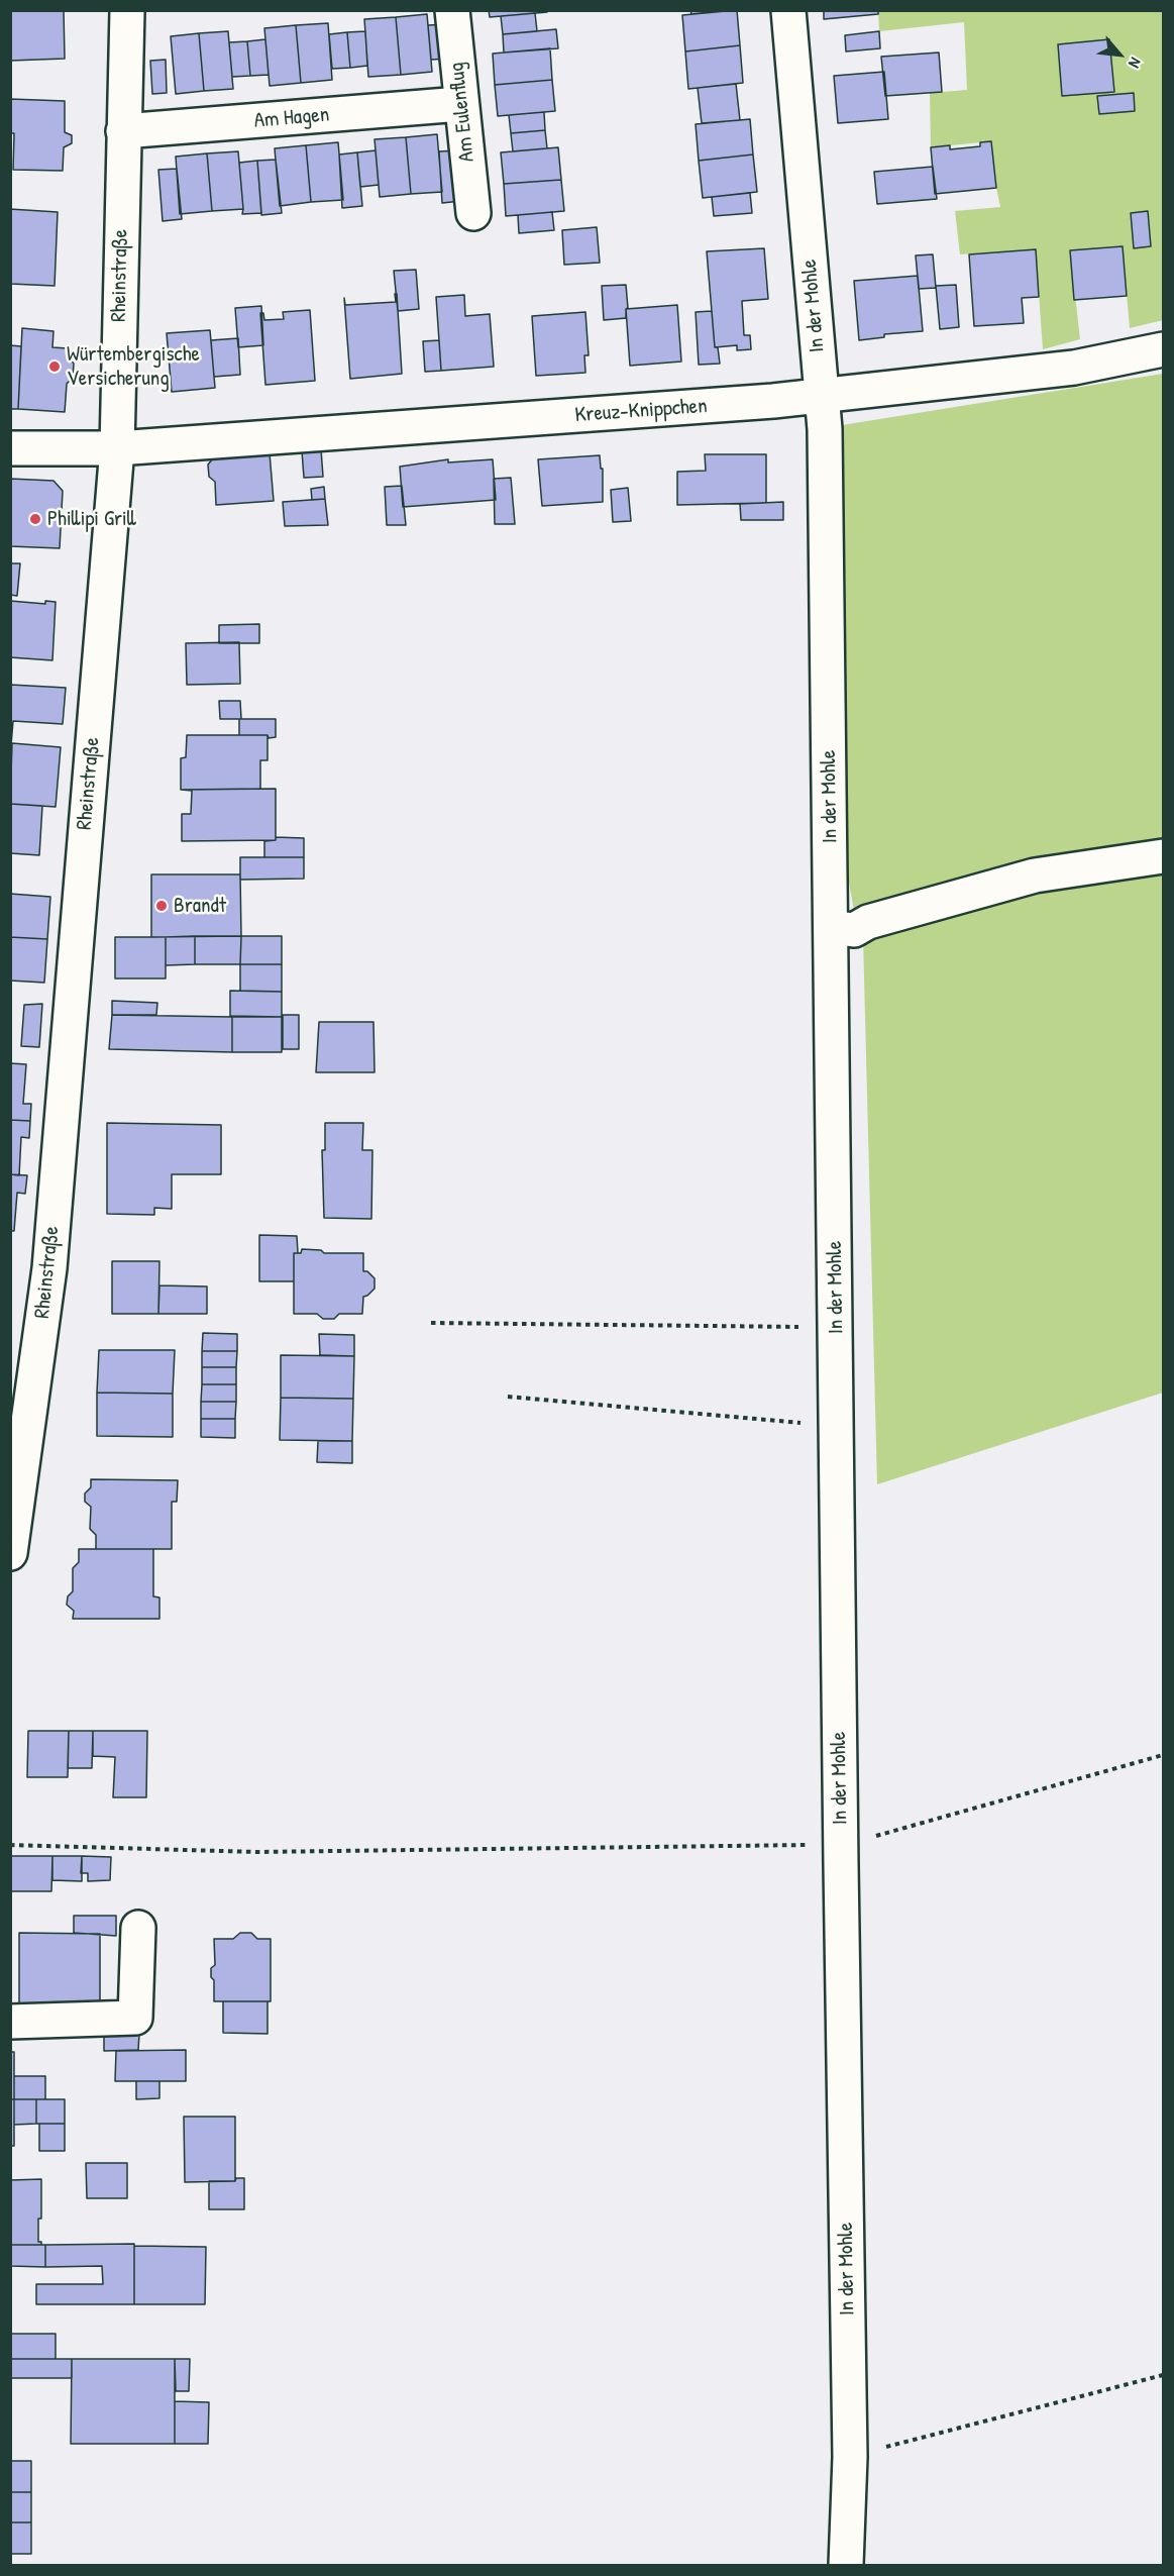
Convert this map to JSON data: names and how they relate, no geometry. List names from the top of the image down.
{
  "streets": {
    "street": [
      "Am Eulenflug",
      "Am Hagen",
      "Rheinstraße",
      "In der Mohle",
      "Kreuz-Knippchen"
    ]
  },
  "crossings": [
    ["Am Eulenflug", "Am Hagen"],
    ["Am Hagen", "Rheinstraße"],
    ["Rheinstraße", "Kreuz-Knippchen"],
    ["In der Mohle", "Kreuz-Knippchen"]
  ],
  "places": ["Würtembergische Versicherung", "Phillipi Grill", "Brandt"],
  "north": "bottom right"
}
